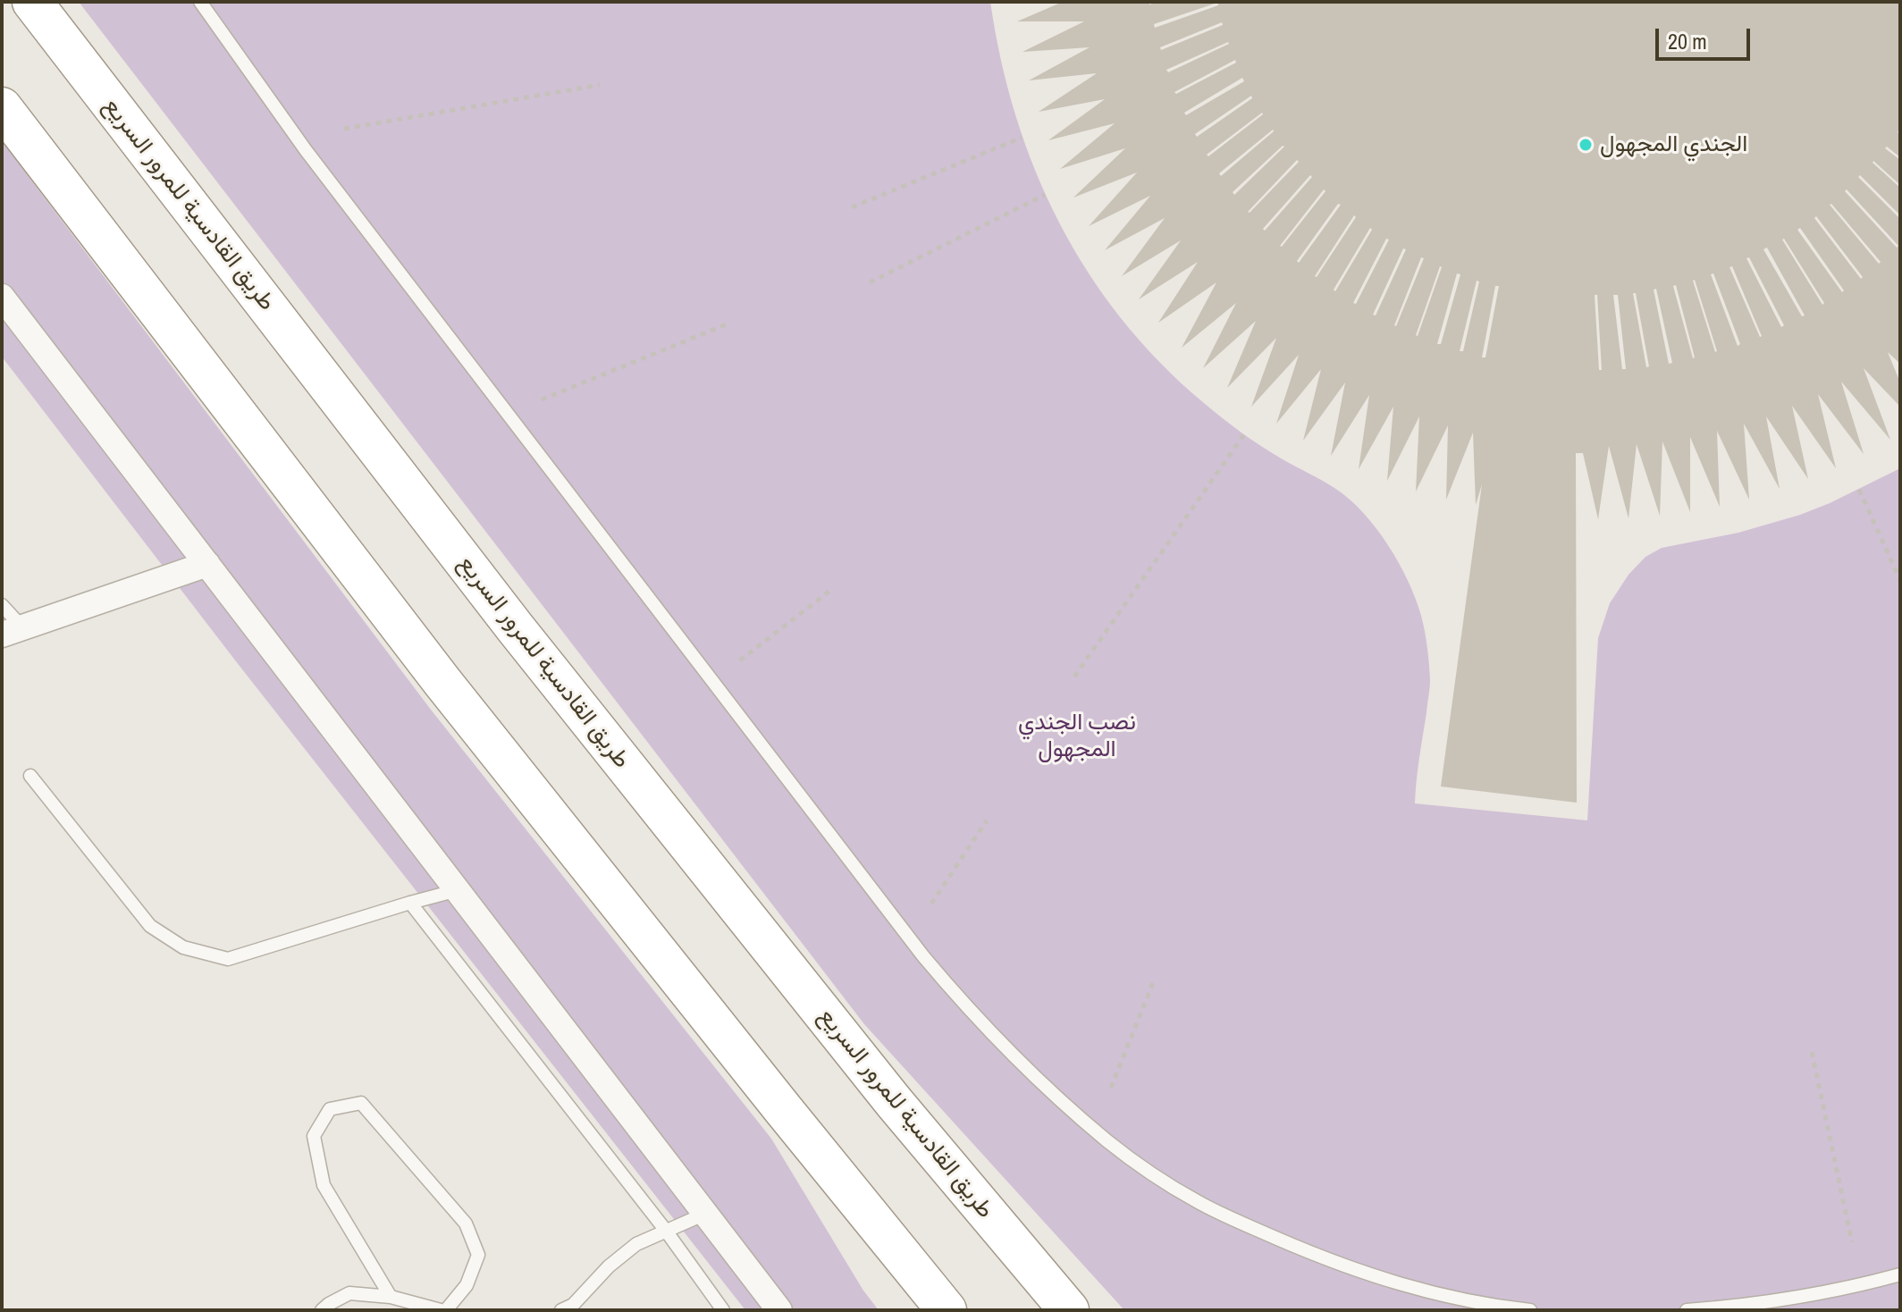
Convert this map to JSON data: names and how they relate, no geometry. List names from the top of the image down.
{
  "streets": {
    "highway": ["طريق القادسية للمرور السريع"]
  },
  "parks": ["نصب الجندي المجهول"],
  "places": ["الجندي المجهول"],
  "scale_bar": "20 m"
}
